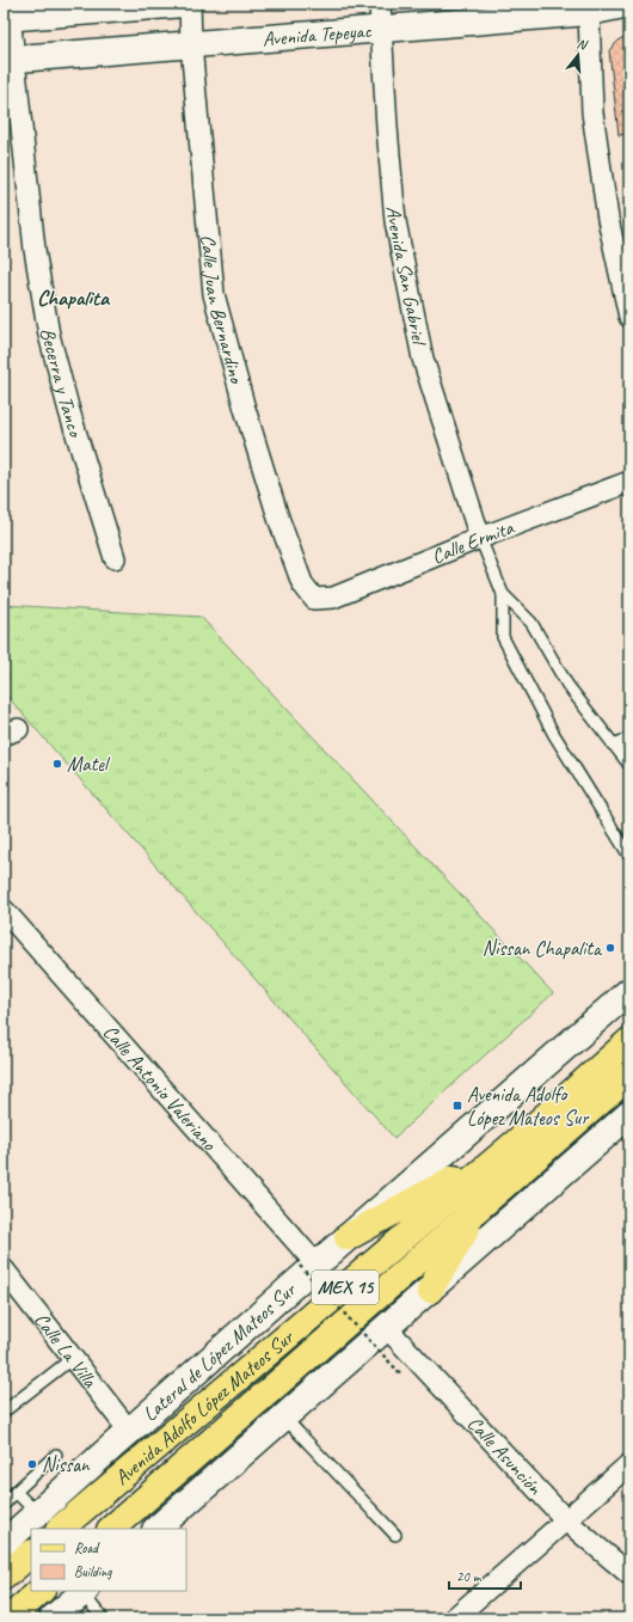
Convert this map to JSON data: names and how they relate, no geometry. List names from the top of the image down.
{
  "streets": {
    "main road": [
      "Avenida Tepeyac",
      "MEX 15",
      "Lateral de López Mateos Sur",
      "Avenida Adolfo López Mateos Sur"
    ],
    "street": [
      "Avenida San Gabriel",
      "Calle Juan Bernardino",
      "Becerra y Tanco",
      "Calle Ermita",
      "Calle Antonio Valeriano",
      "Calle La Villa",
      "Calle Asunción"
    ]
  },
  "crossings": [
    ["Avenida Tepeyac", "Avenida San Gabriel"],
    ["Avenida Tepeyac", "Calle Juan Bernardino"],
    ["Avenida Tepeyac", "Becerra y Tanco"],
    ["Avenida San Gabriel", "Calle Ermita"],
    ["Calle Juan Bernardino", "Calle Ermita"],
    ["Calle Antonio Valeriano", "Lateral de López Mateos Sur"],
    ["Calle La Villa", "Lateral de López Mateos Sur"]
  ],
  "districts": ["Chapalita"],
  "places": {
    "other": ["Matel", "Nissan Chapalita", "Nissan"],
    "transit": ["Avenida Adolfo López Mateos Sur"]
  },
  "legend": ["Road", "Building"],
  "scale_bar": "20 m",
  "north": "top"
}
